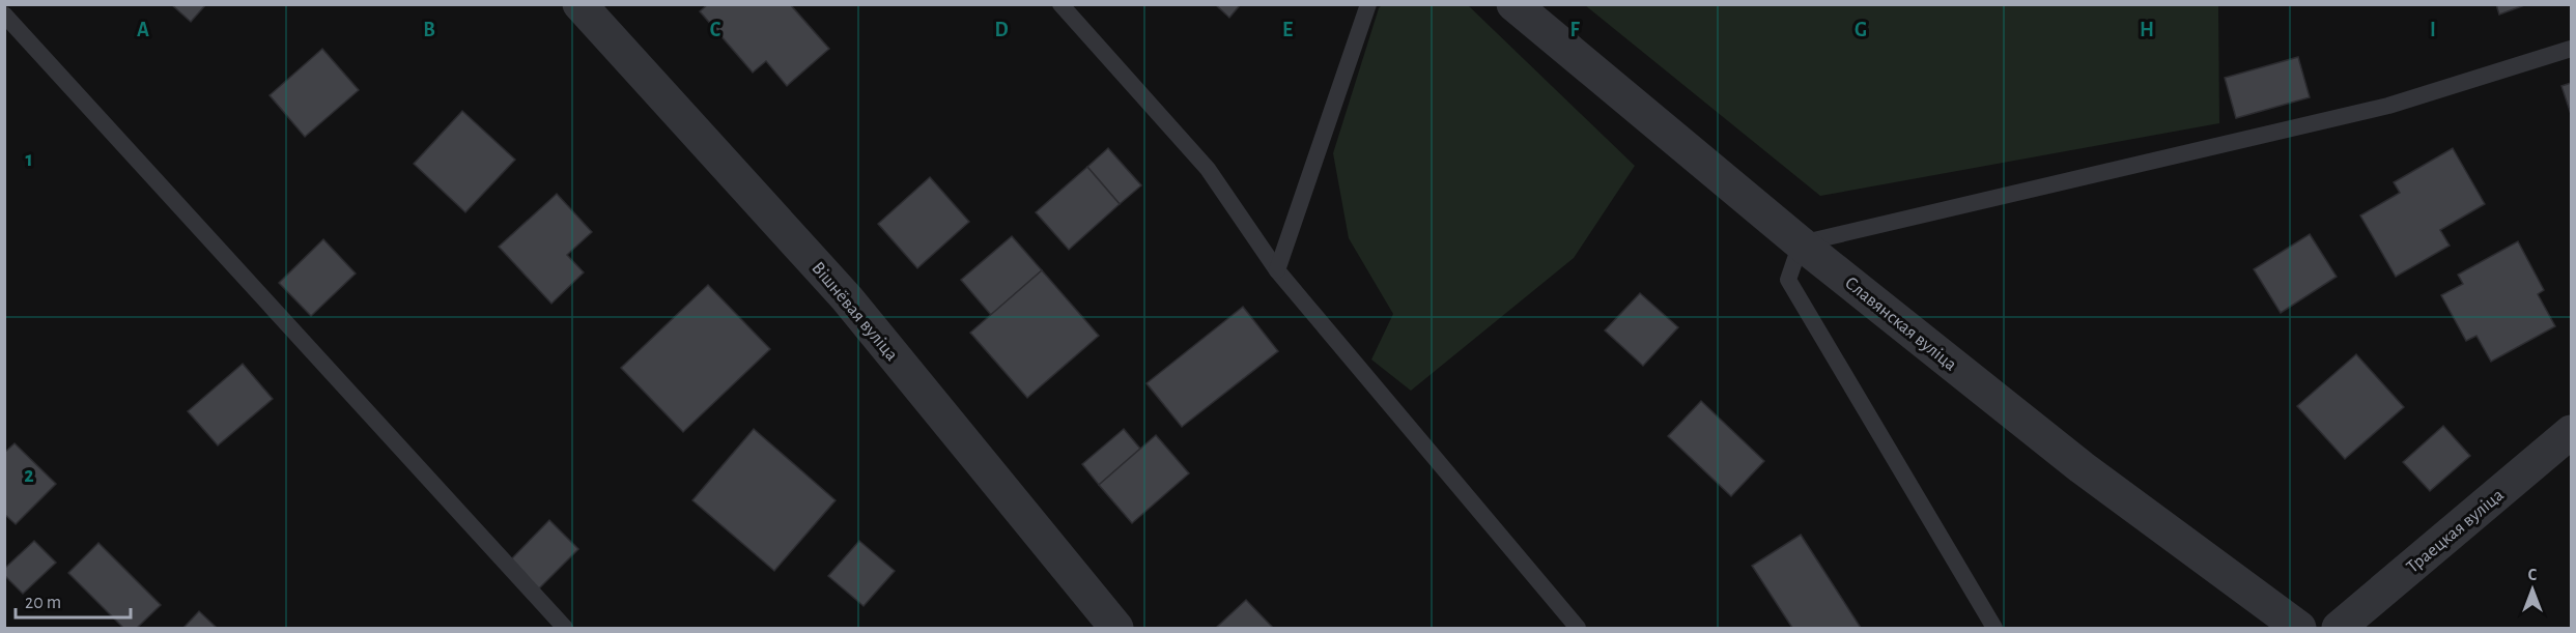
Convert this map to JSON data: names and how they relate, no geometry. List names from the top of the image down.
{
  "streets": {
    "street": ["Вішнёвая вуліца", "Славянская вуліца", "Траецкая вуліца"]
  },
  "scale_bar": "20 m",
  "north": "top",
  "grid": {
    "columns": [
      "A",
      "B",
      "C",
      "D",
      "E",
      "F",
      "G",
      "H",
      "I"
    ],
    "rows": ["1", "2"]
  }
}
